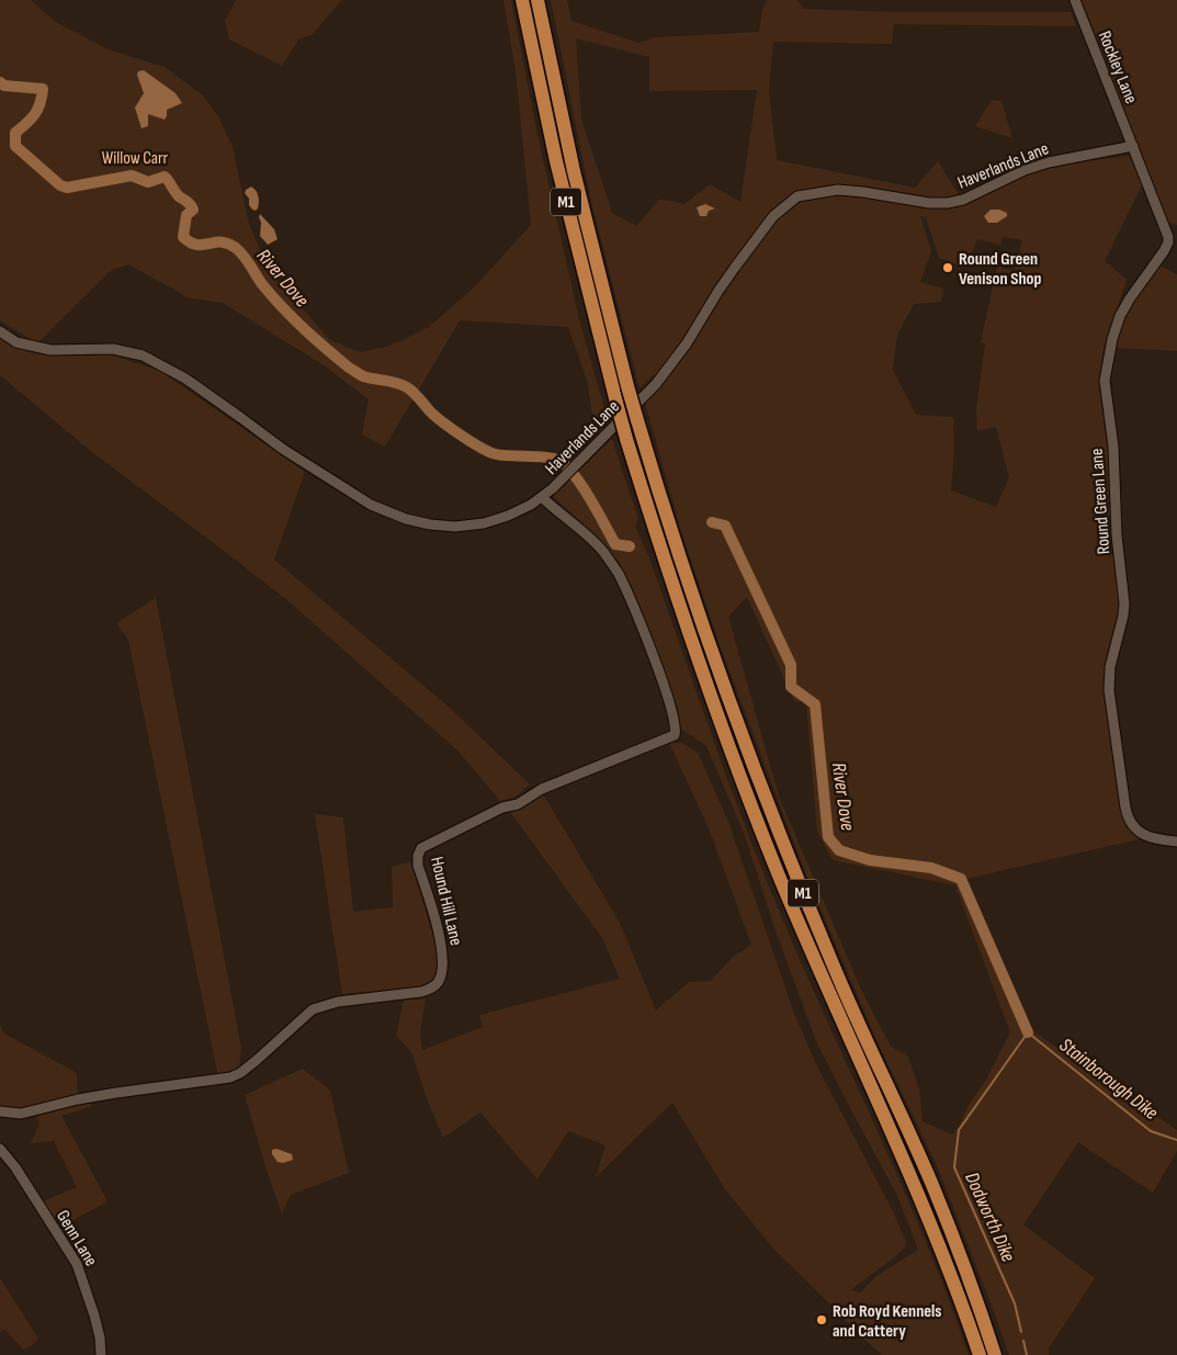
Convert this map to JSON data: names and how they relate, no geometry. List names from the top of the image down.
{
  "streets": {
    "highway": ["M1"],
    "street": [
      "Rockley Lane",
      "Haverlands Lane",
      "Round Green Lane",
      "Hound Hill Lane",
      "Genn Lane"
    ]
  },
  "crossings": [
    ["Rockley Lane", "Haverlands Lane"],
    ["Rockley Lane", "Round Green Lane"],
    ["Haverlands Lane", "Round Green Lane"],
    ["Haverlands Lane", "Hound Hill Lane"]
  ],
  "water": ["River Dove", "Stainborough Dike", "Dodworth Dike"],
  "parks": ["Willow Carr"],
  "places": ["Round Green Venison Shop", "Rob Royd Kennels and Cattery"]
}
